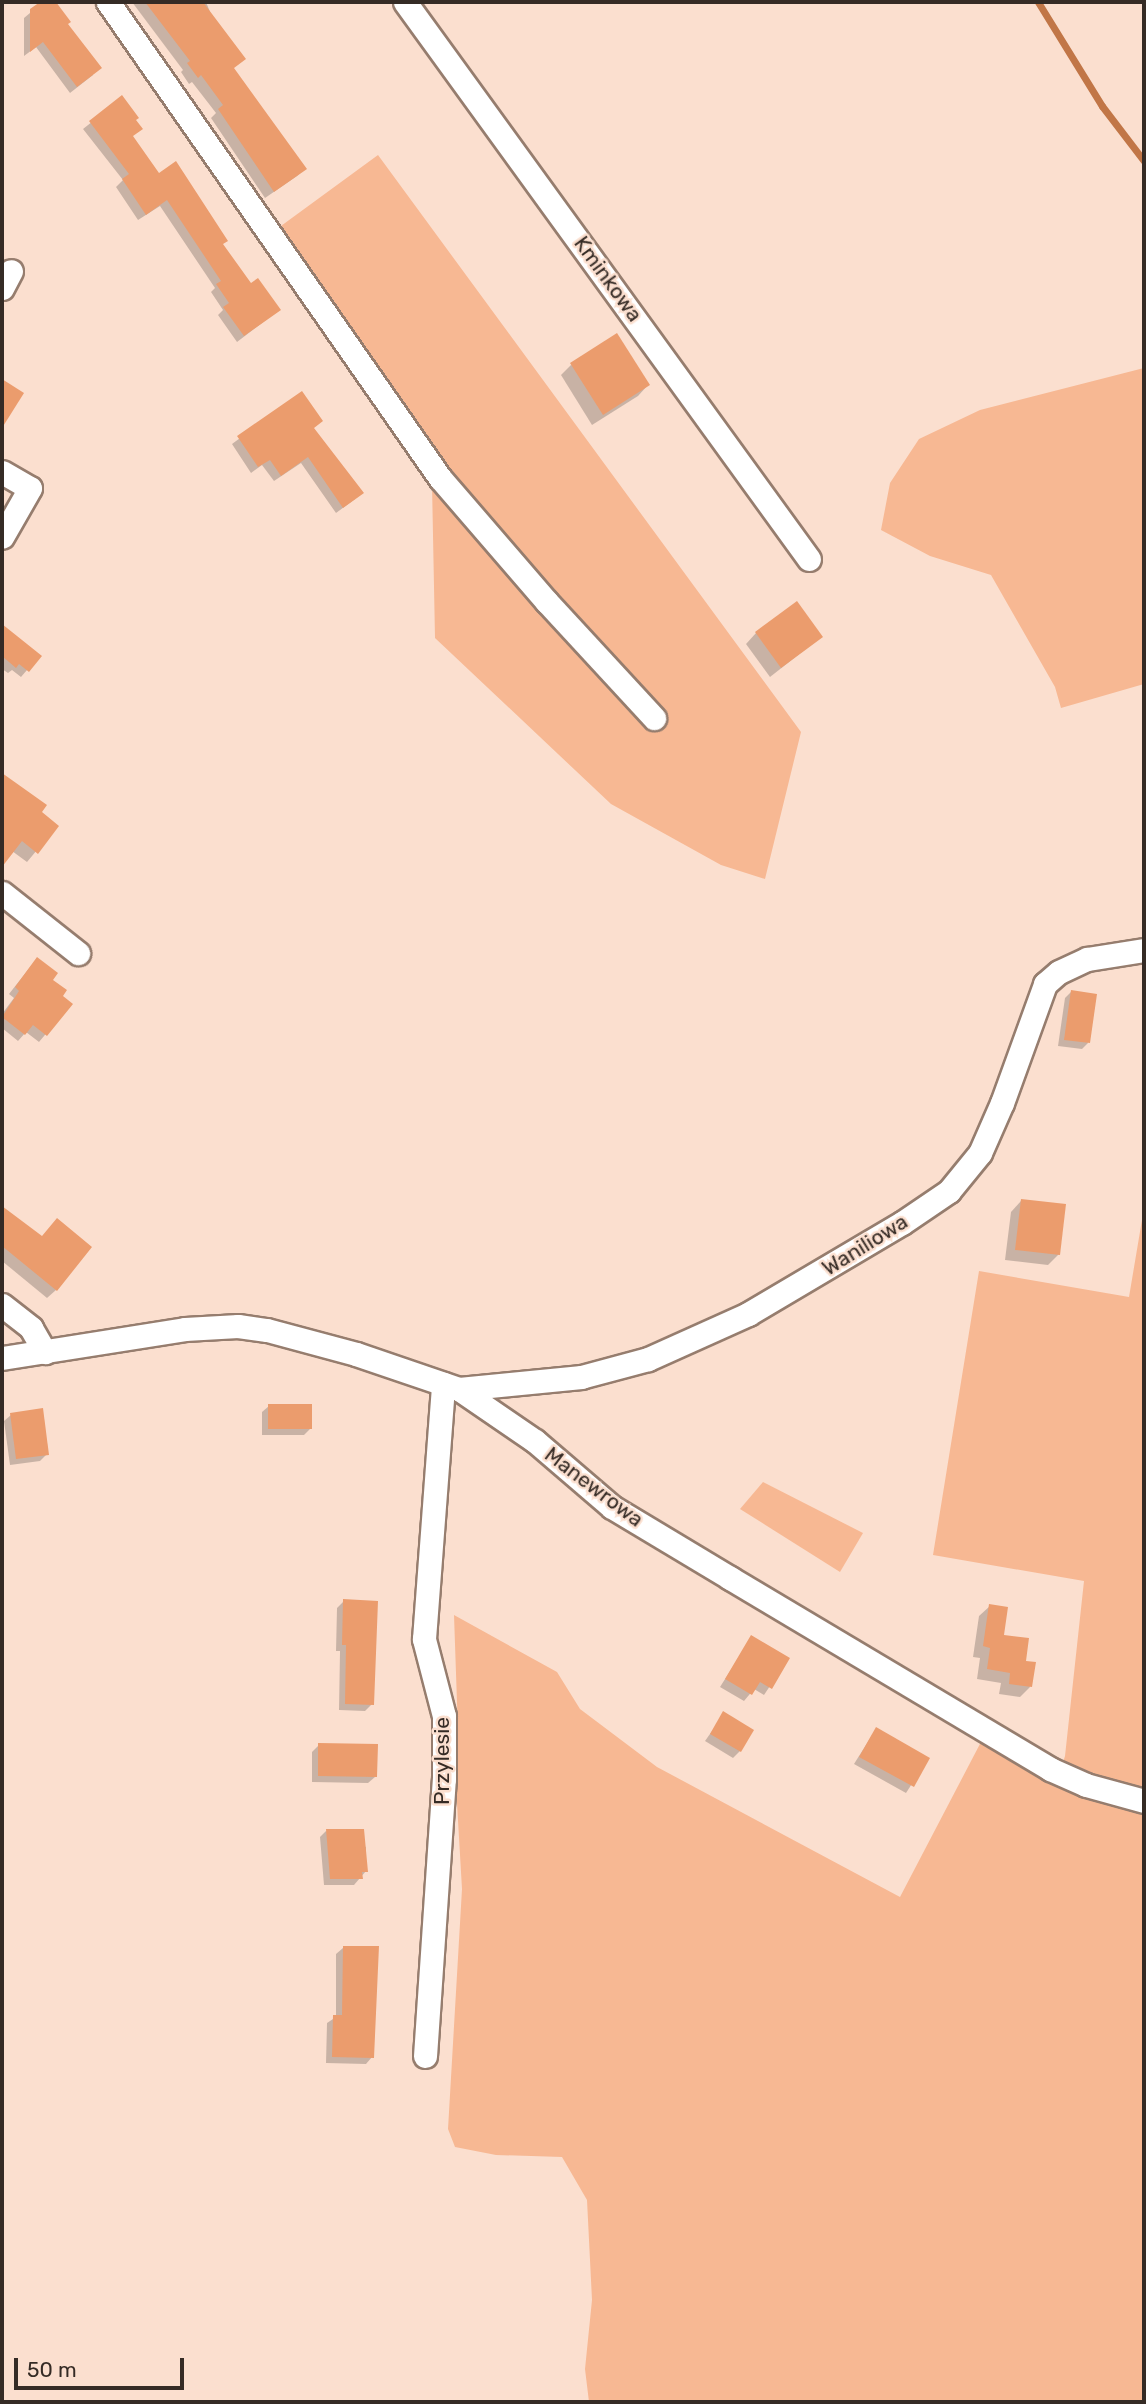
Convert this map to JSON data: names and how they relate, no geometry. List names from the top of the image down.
{
  "streets": {
    "street": [
      "Kminkowa",
      "Waniliowa",
      "Manewrowa",
      "Przylesie"
    ]
  },
  "crossings": [
    ["Waniliowa", "Manewrowa"],
    ["Waniliowa", "Przylesie"],
    ["Manewrowa", "Przylesie"]
  ],
  "scale_bar": "50 m"
}
